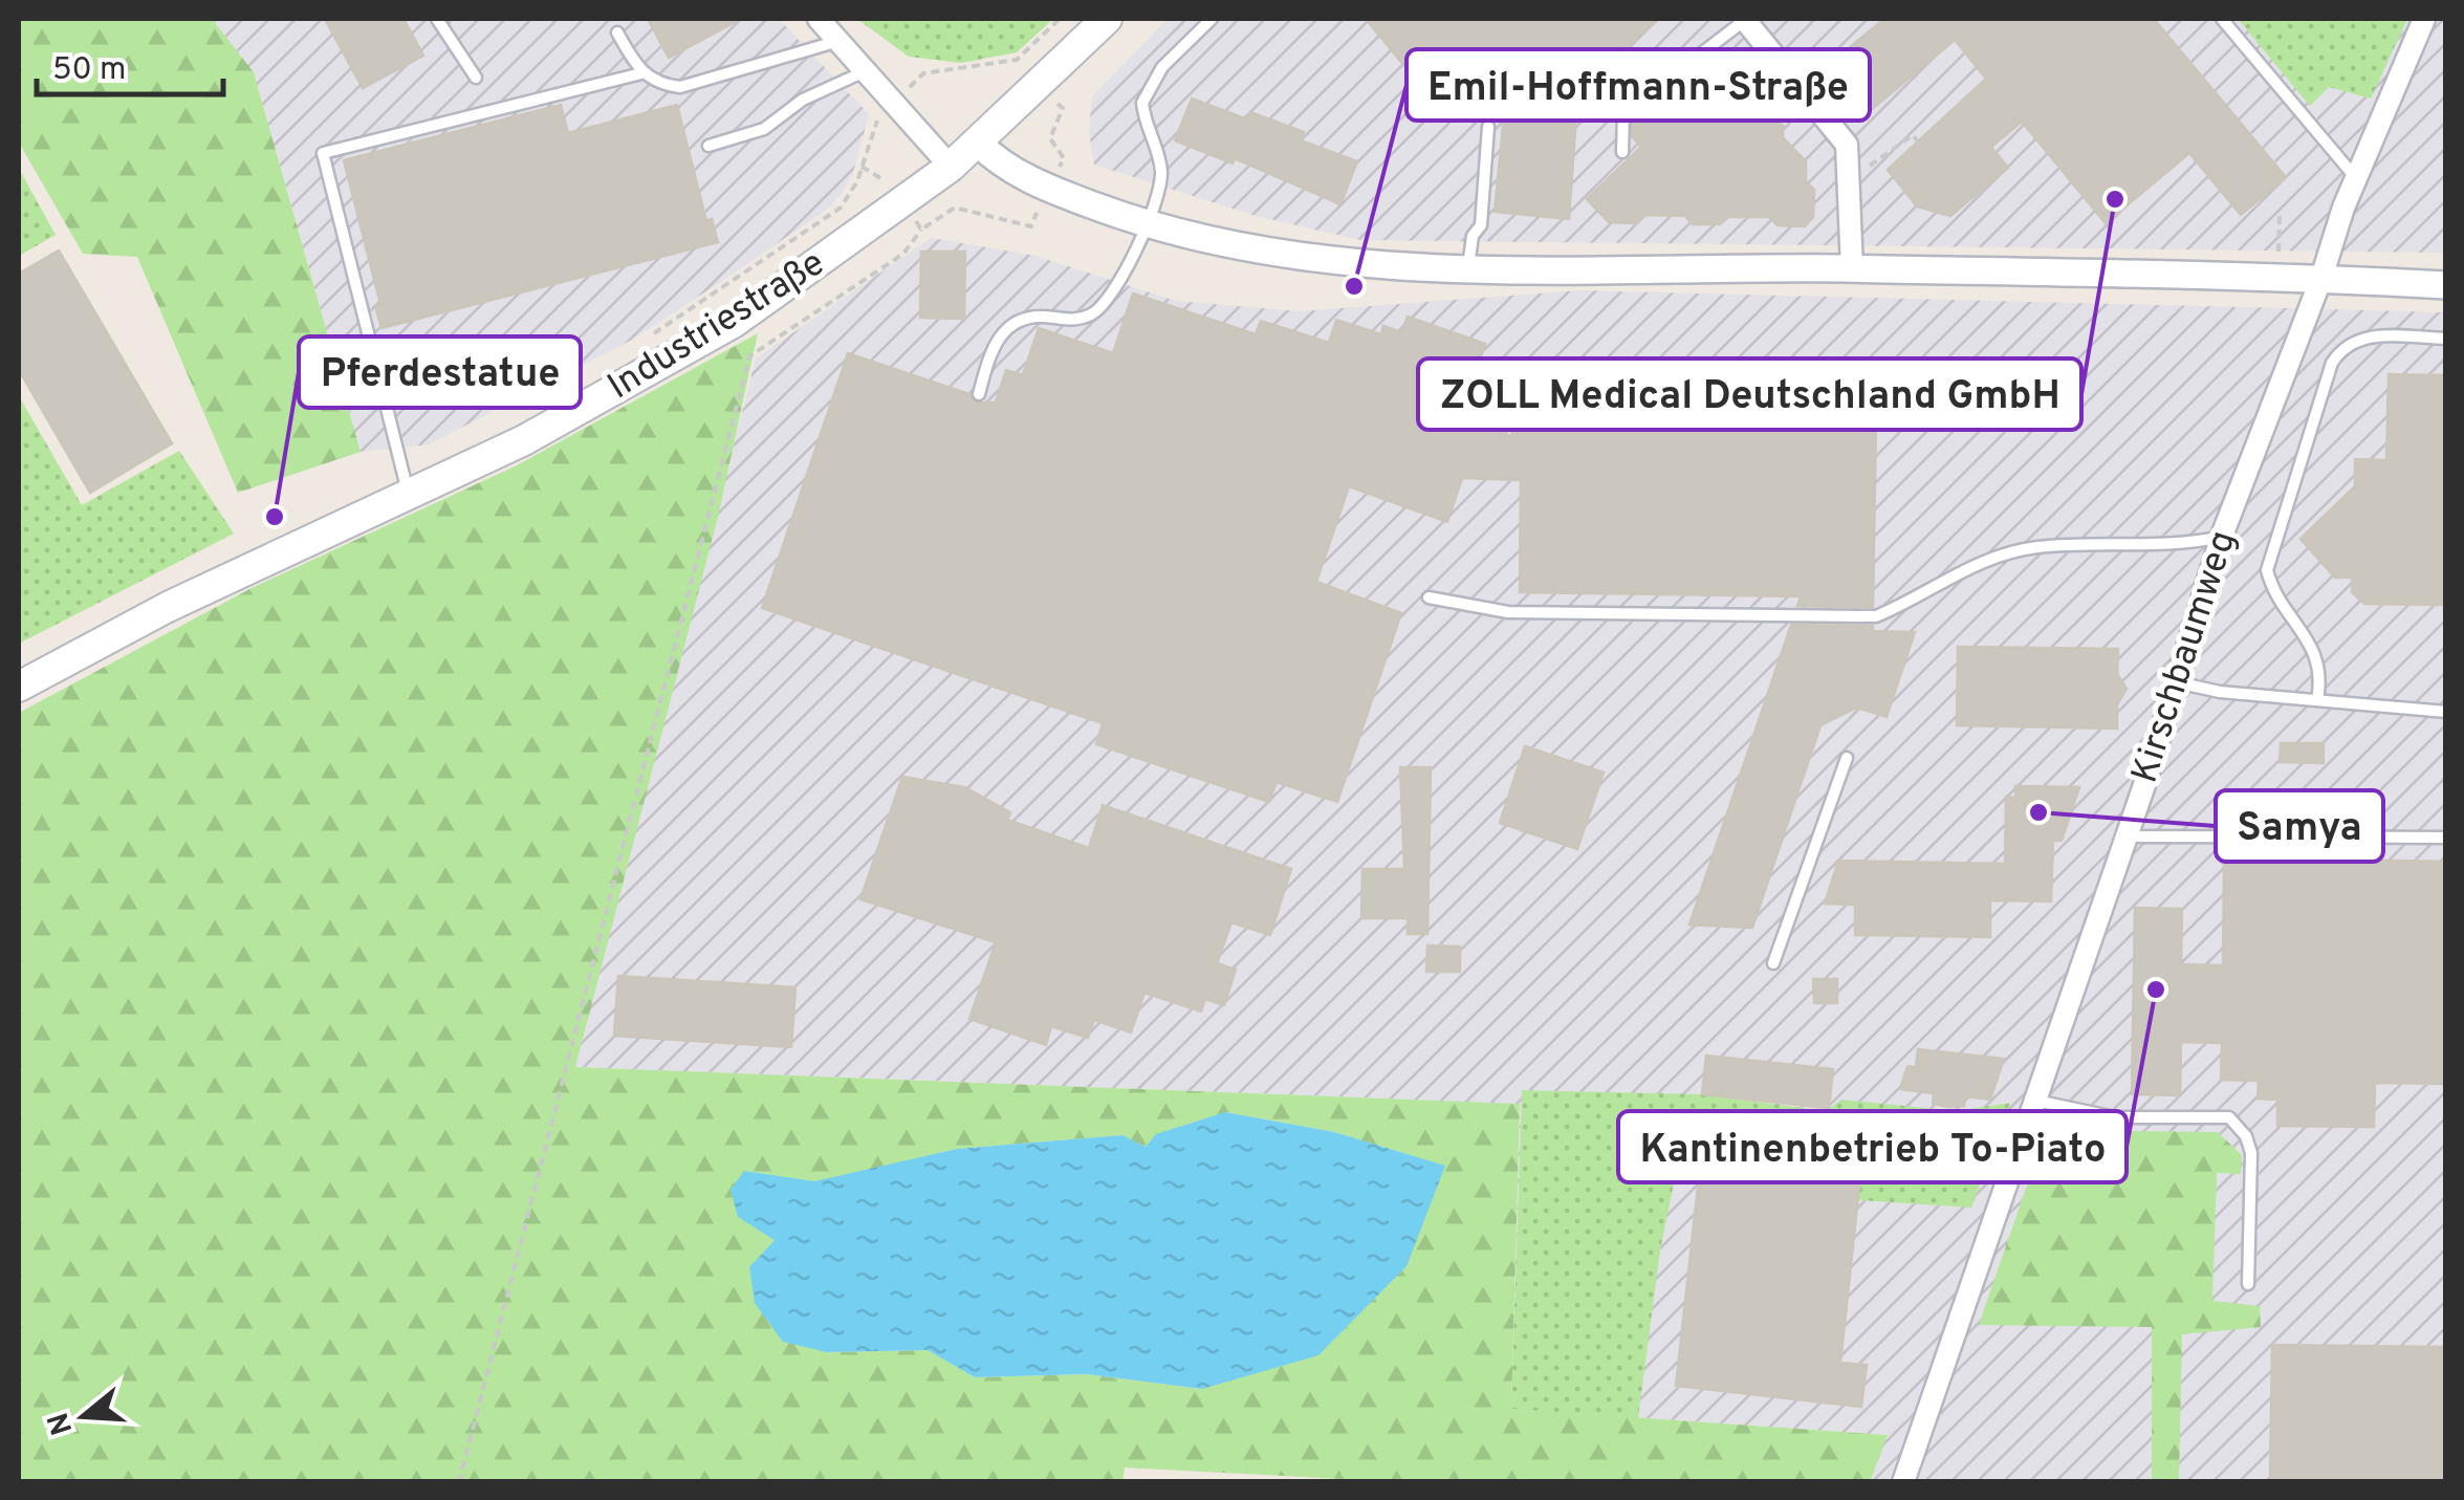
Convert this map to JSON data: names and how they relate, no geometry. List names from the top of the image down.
{
  "streets": {
    "main road": ["Industriestraße"],
    "street": ["Kirschbaumweg"]
  },
  "places": [
    "ZOLL Medical Deutschland GmbH",
    "Emil-Hoffmann-Straße",
    "Pferdestatue",
    "Samya",
    "Kantinenbetrieb To-Piato"
  ],
  "scale_bar": "50 m",
  "north": "left"
}
